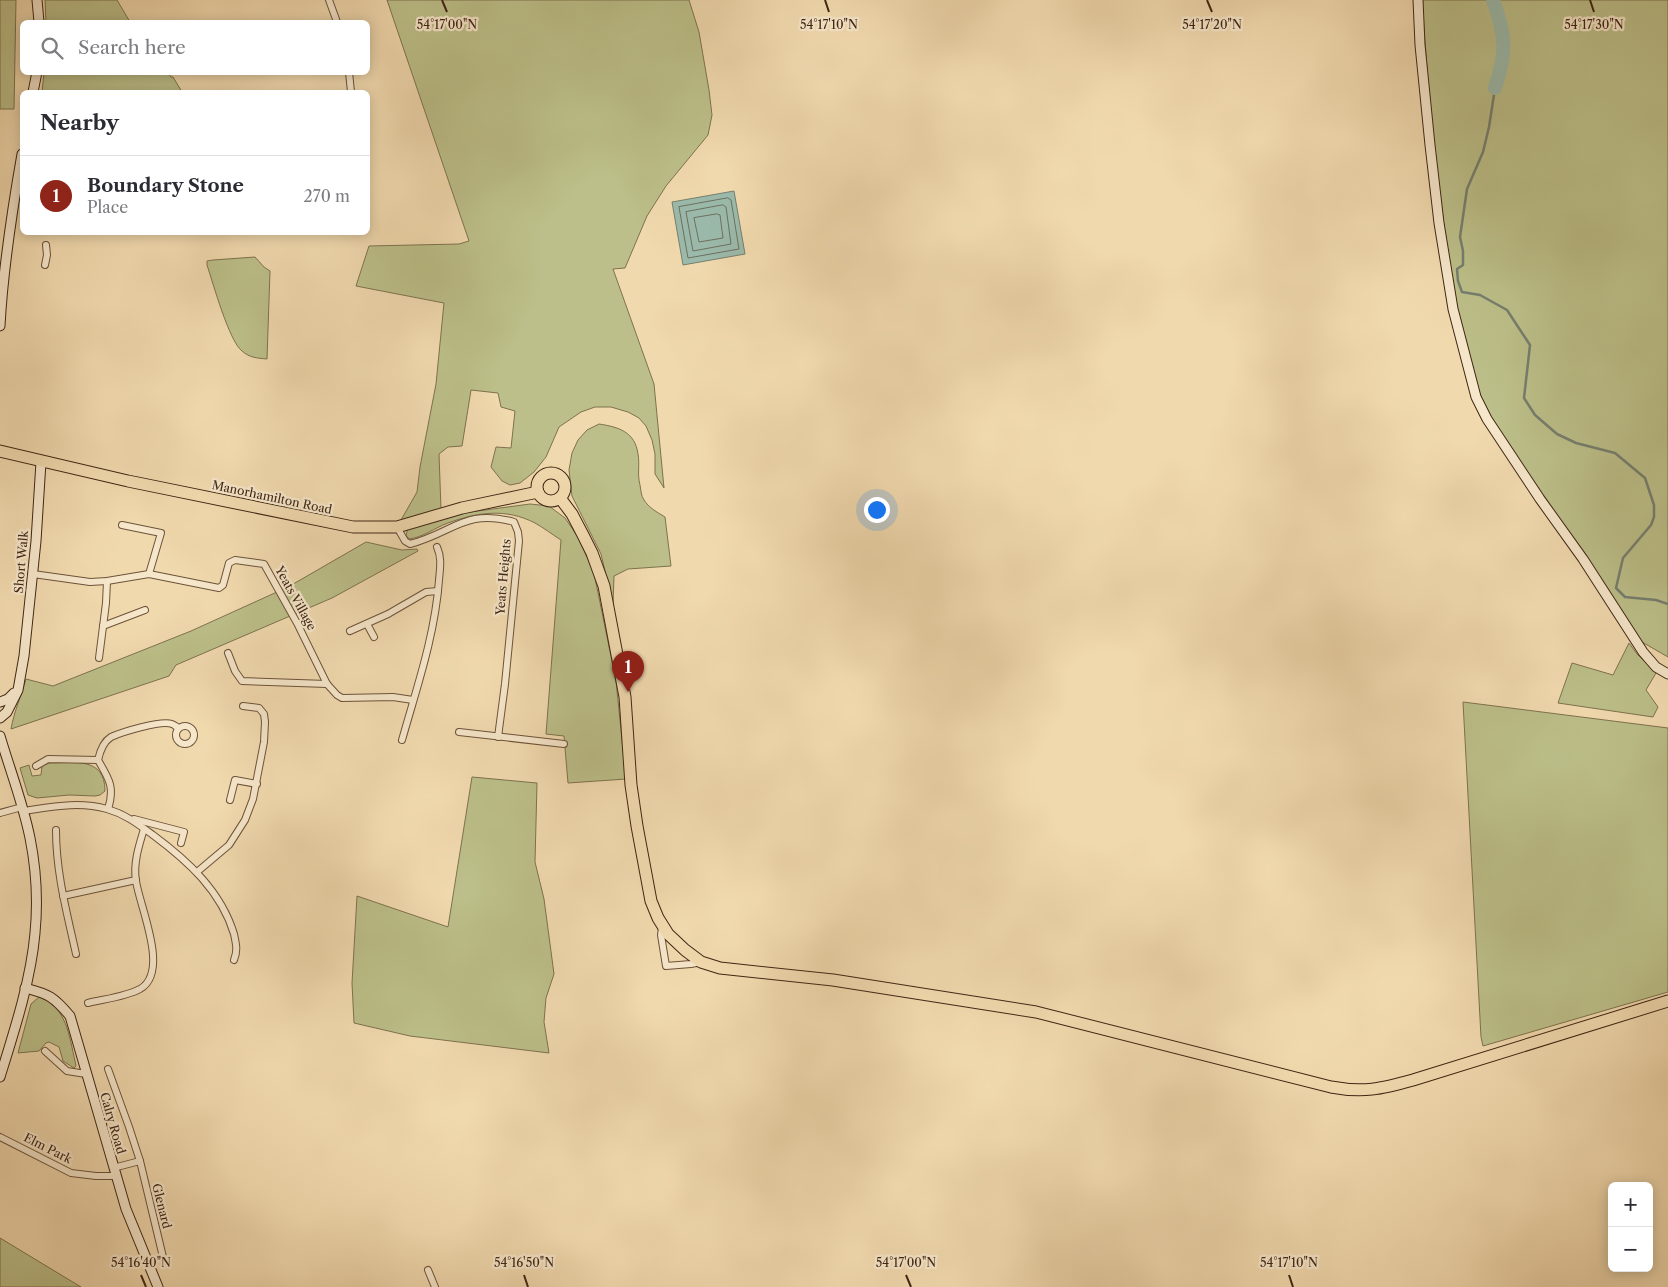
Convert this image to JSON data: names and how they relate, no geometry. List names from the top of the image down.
{
  "streets": {
    "highway": ["Manorhamilton Road"],
    "street": [
      "Short Walk",
      "Yeats Heights",
      "Yeats Village",
      "Calry Road",
      "Elm Park",
      "Glenard"
    ]
  },
  "crossings": [
    ["Manorhamilton Road", "Short Walk"],
    ["Manorhamilton Road", "Yeats Heights"],
    ["Short Walk", "Yeats Village"],
    ["Calry Road", "Elm Park"]
  ],
  "page": {
    "search": "Search here",
    "heading": "Nearby",
    "list": [
      {
        "mark": "1",
        "name": "Boundary Stone",
        "note": "Place",
        "value": "270 m"
      }
    ],
    "pins": "1",
    "map_buttons": ["+", "−"]
  },
  "coordinates": [
    "54°17'00\"N",
    "54°17'10\"N",
    "54°17'20\"N",
    "54°17'30\"N",
    "54°16'40\"N",
    "54°16'50\"N"
  ]
}
